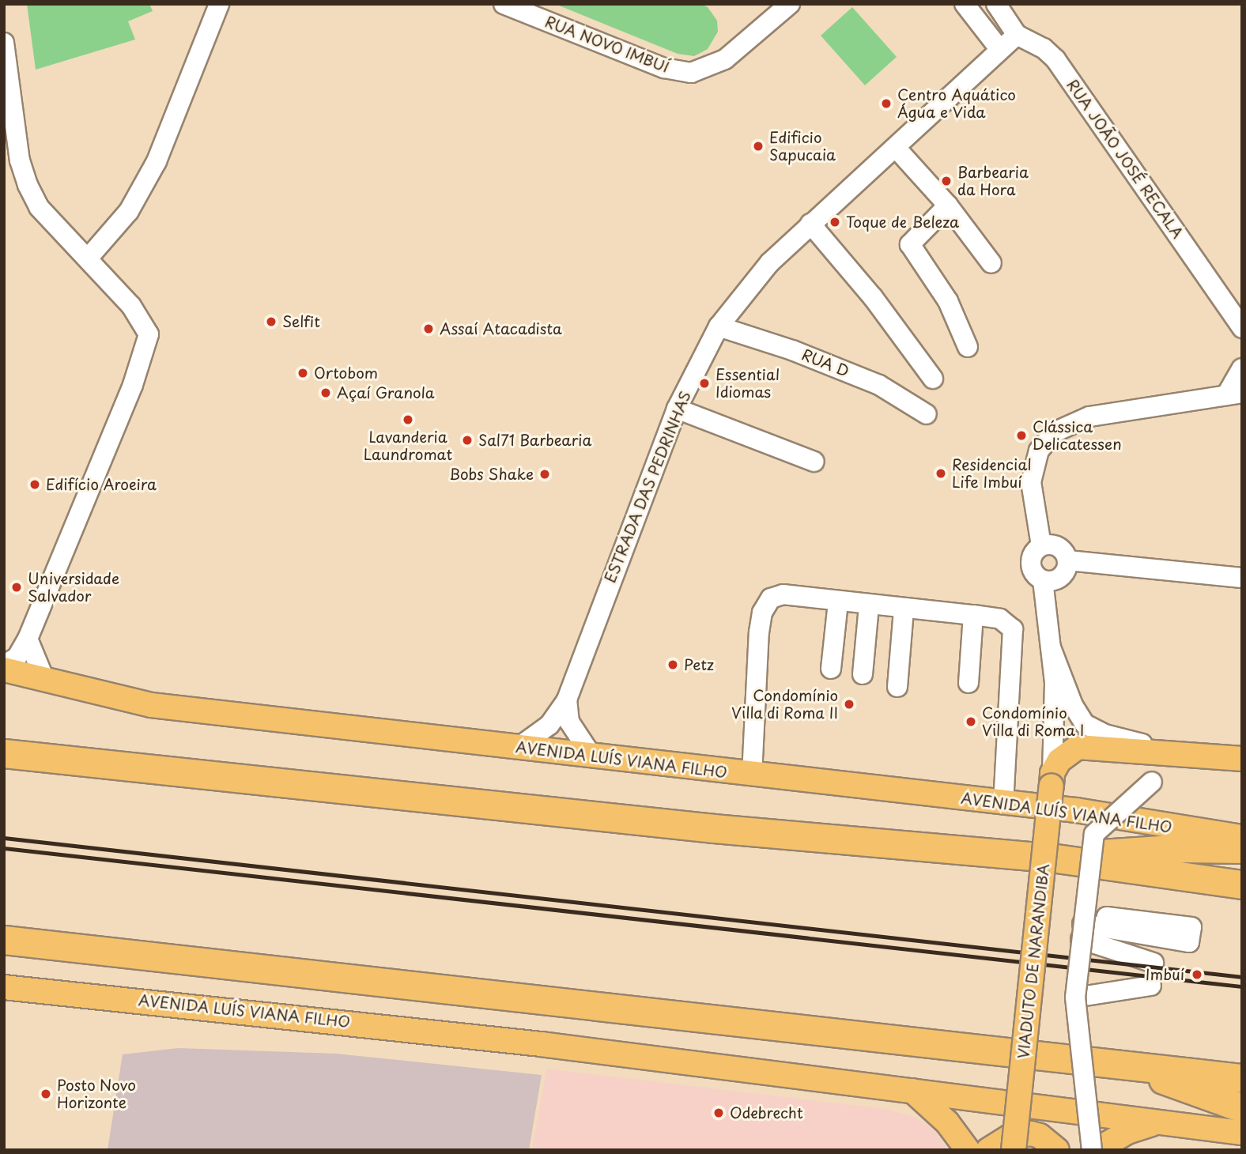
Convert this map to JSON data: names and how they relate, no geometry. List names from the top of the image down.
{
  "streets": {
    "main road": ["AVENIDA LUÍS VIANA FILHO", "VIADUTO DE NARANDIBA"],
    "street": [
      "RUA NOVO IMBUÍ",
      "RUA JOÃO JOSÉ RECALA",
      "RUA D",
      "ESTRADA DAS PEDRINHAS"
    ]
  },
  "crossings": [
    ["RUA JOÃO JOSÉ RECALA", "ESTRADA DAS PEDRINHAS"],
    ["RUA D", "ESTRADA DAS PEDRINHAS"],
    ["ESTRADA DAS PEDRINHAS", "AVENIDA LUÍS VIANA FILHO"]
  ],
  "places": [
    "Centro Aquático Água e Vida",
    "Edificio Sapucaia",
    "Barbearia da Hora",
    "Toque de Beleza",
    "Selfit",
    "Assaí Atacadista",
    "Ortobom",
    "Essential Idiomas",
    "Açaí Granola",
    "Lavanderia Laundromat",
    "Clássica Delicatessen",
    "Sal71 Barbearia",
    "Residencial Life Imbuí",
    "Bobs Shake",
    "Edifício Aroeira",
    "Universidade Salvador",
    "Petz",
    "Condomínio Villa di Roma II",
    "Condomínio Villa di Roma I",
    "Imbuí",
    "Posto Novo Horizonte",
    "Odebrecht"
  ]
}
